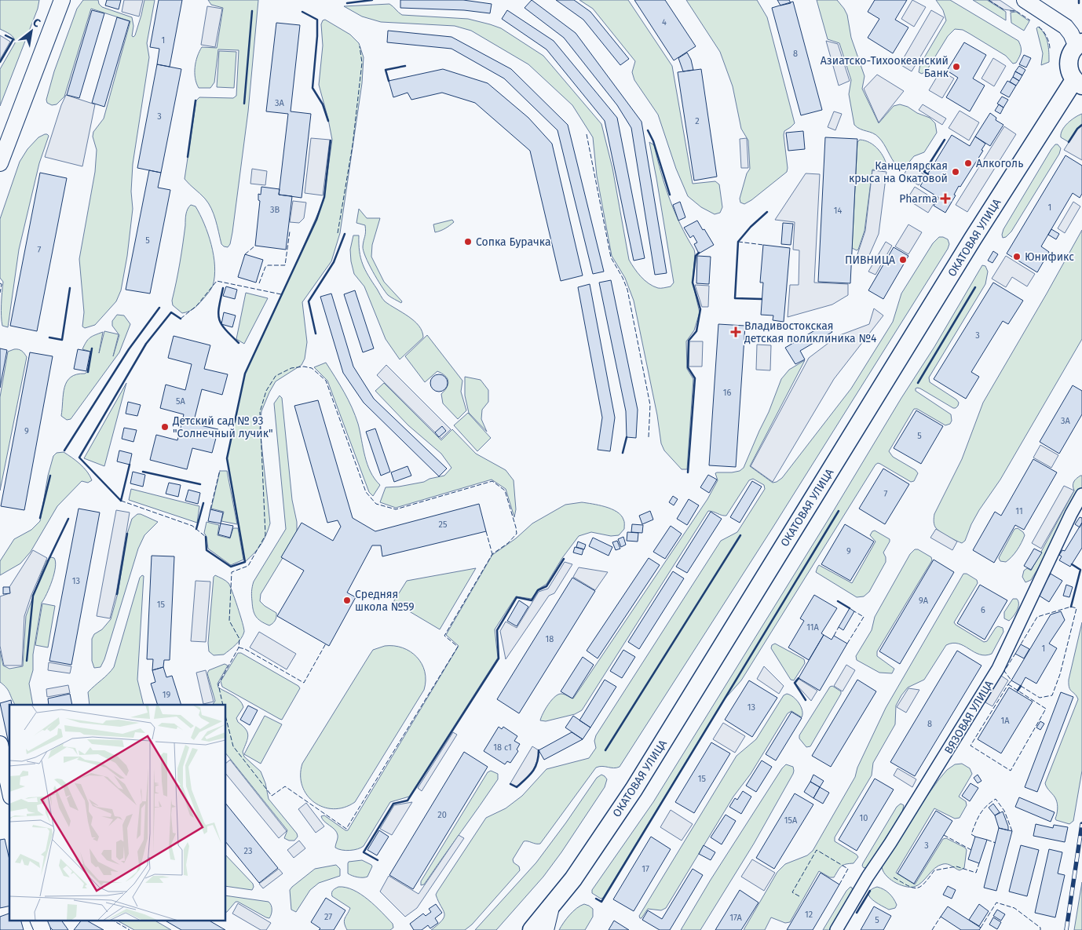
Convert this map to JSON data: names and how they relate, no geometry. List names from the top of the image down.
{
  "streets": {
    "main road": ["ОКАТОВАЯ УЛИЦА"],
    "street": ["ВЯЗОВАЯ УЛИЦА"]
  },
  "places": {
    "other": [
      "Азиатско-Тихоокеанский Банк",
      "Алкоголь",
      "Канцелярская крыса на Окатовой",
      "Сопка Бурачка",
      "Юнификс",
      "ПИВНИЦА",
      "Детский сад № 93 \"Солнечный лучик\"",
      "Средняя школа №59"
    ],
    "health": ["Pharma", "Владивостокская детская поликлиника №4"]
  },
  "house_numbers": [
    "4",
    "1",
    "8",
    "3А",
    "3",
    "2",
    "1",
    "3В",
    "14",
    "5",
    "7",
    "3",
    "16",
    "5А",
    "3А",
    "9",
    "5",
    "7",
    "11",
    "25",
    "9",
    "13",
    "9А",
    "15",
    "6",
    "11А",
    "18",
    "1",
    "19",
    "13",
    "1А",
    "8",
    "18 с1",
    "15",
    "20",
    "10",
    "15А",
    "3",
    "23",
    "17",
    "12",
    "27",
    "17А",
    "5"
  ],
  "north": "top right"
}
